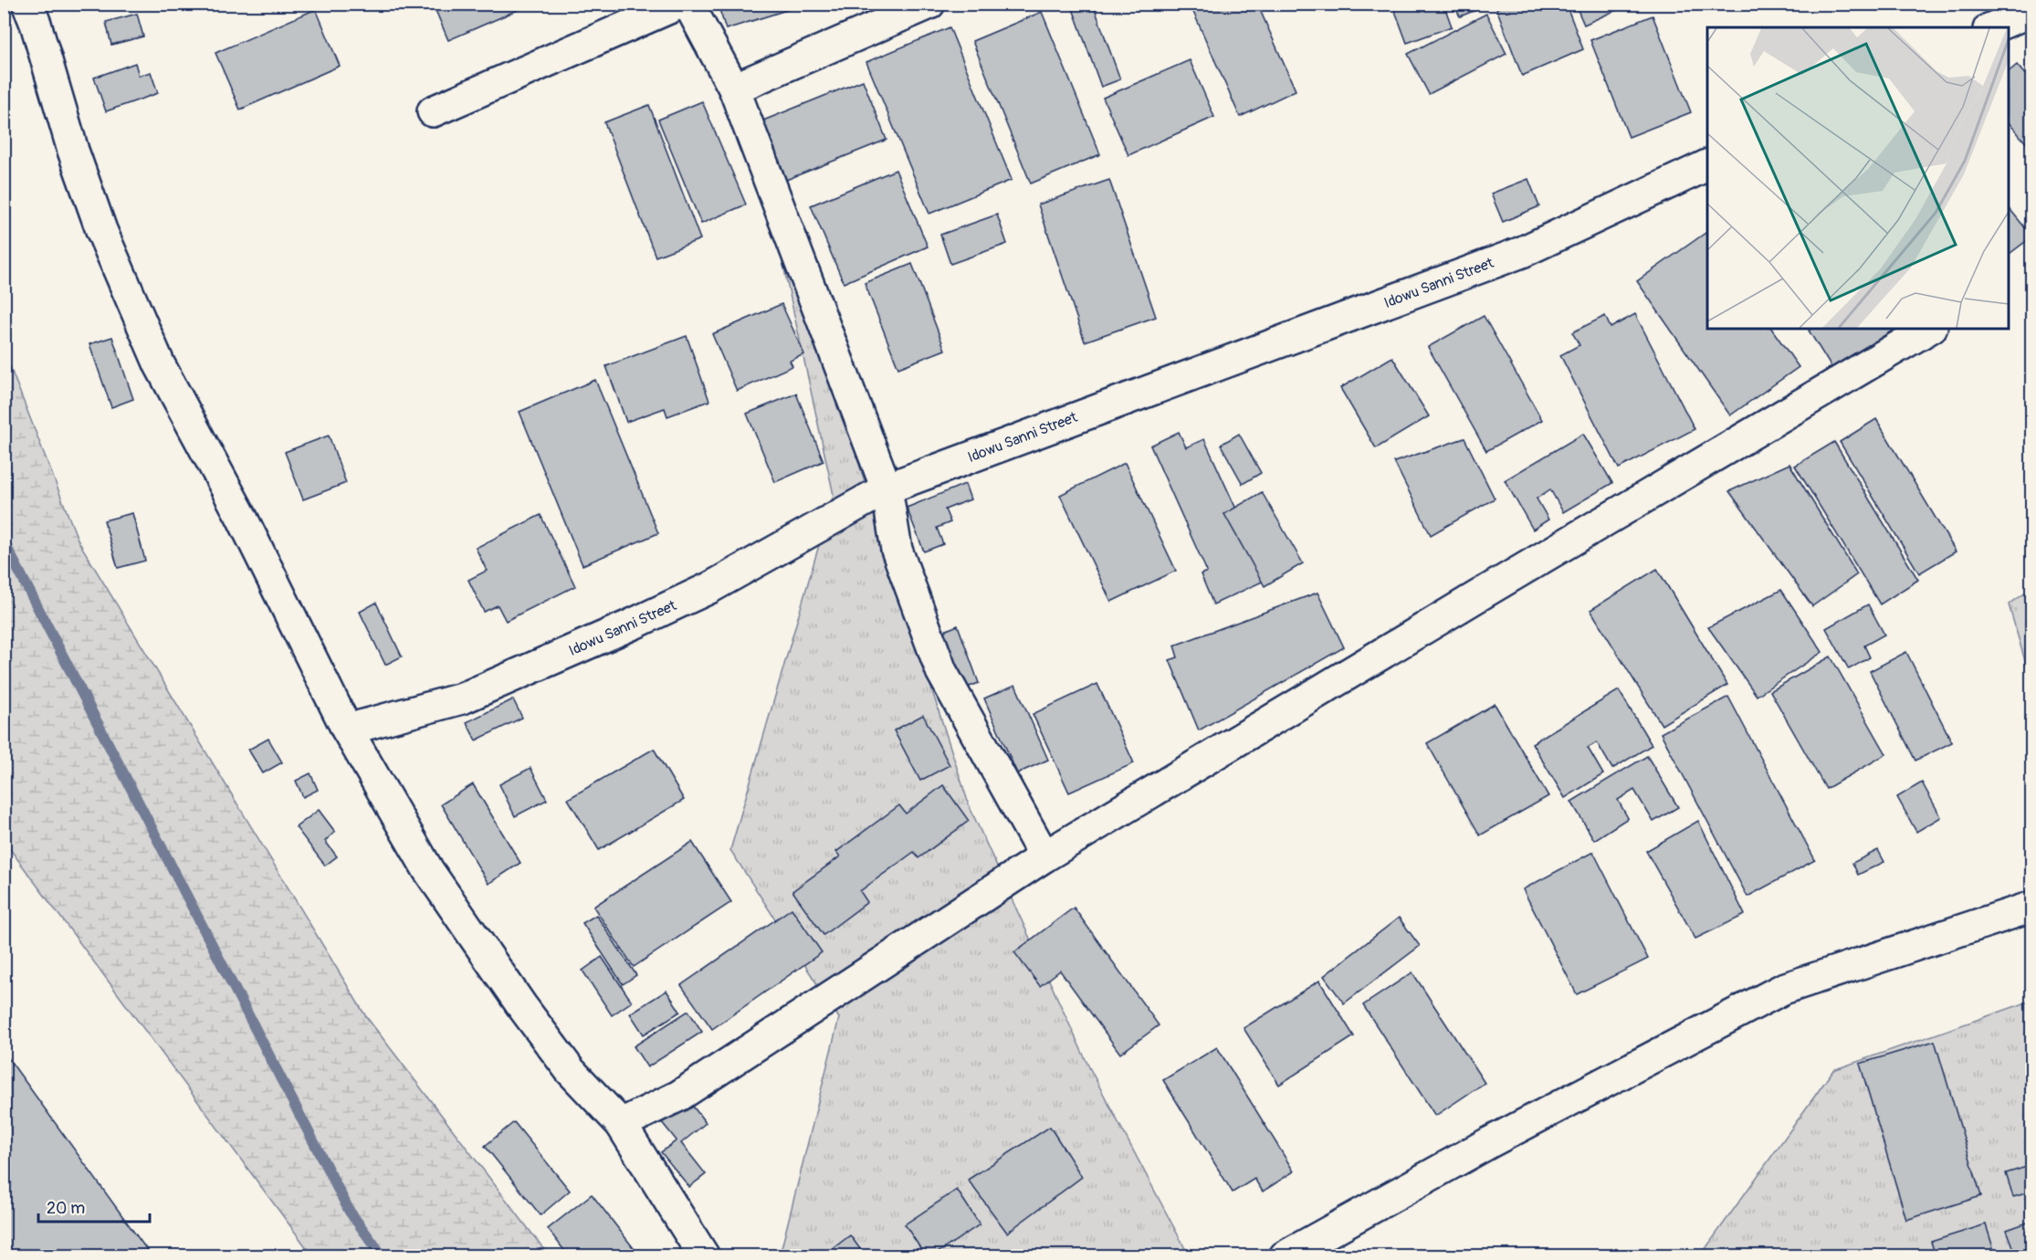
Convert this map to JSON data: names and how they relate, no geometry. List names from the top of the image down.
{
  "streets": {
    "street": ["Idowu Sanni Street"]
  },
  "scale_bar": "20 m"
}
